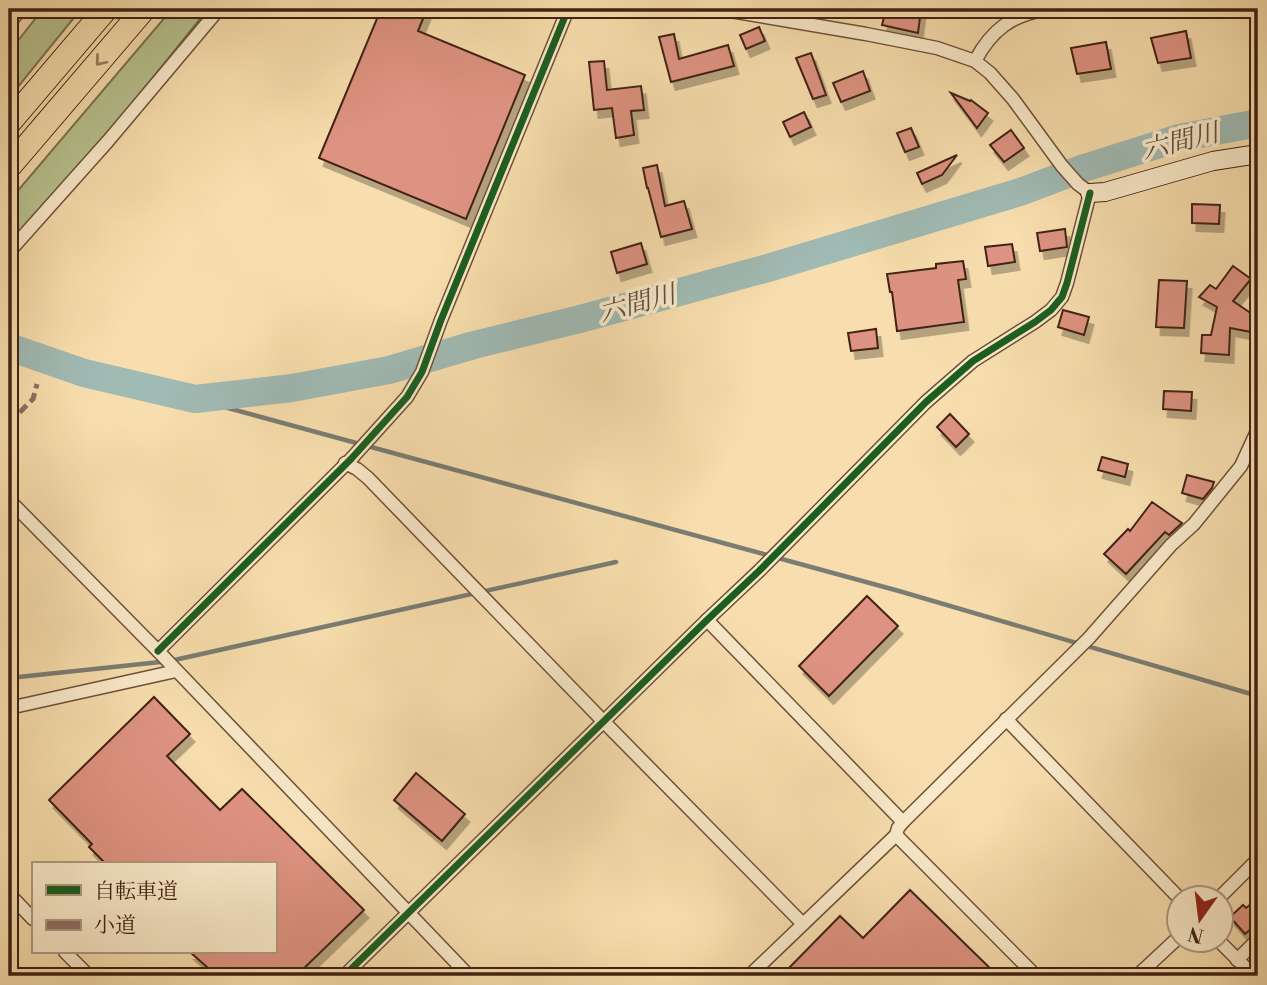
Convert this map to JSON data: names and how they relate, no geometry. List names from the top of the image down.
{
  "water": ["六間川"],
  "legend": ["自転車道", "小道"],
  "north": "bottom"
}
